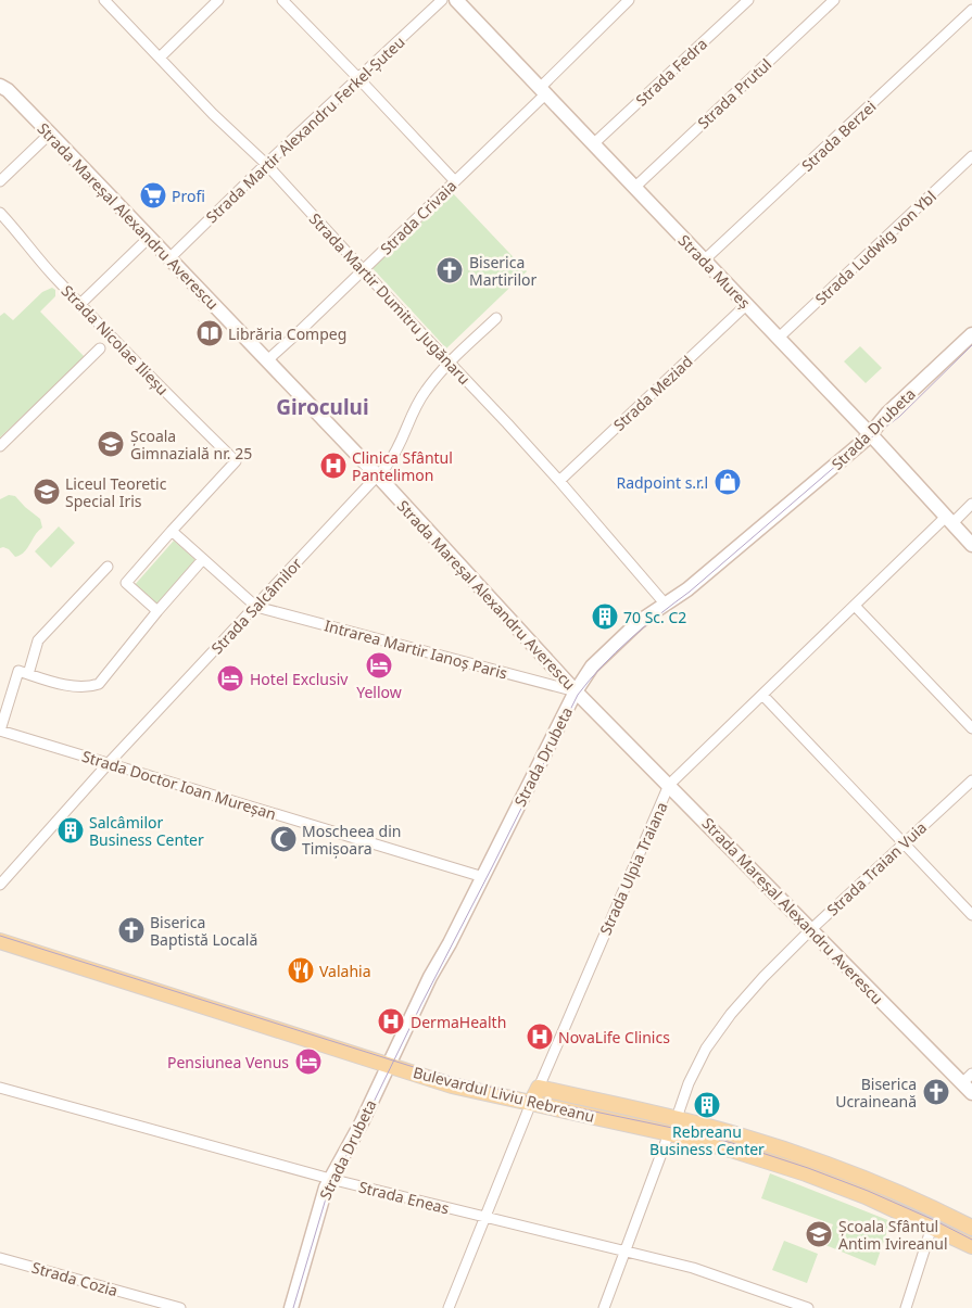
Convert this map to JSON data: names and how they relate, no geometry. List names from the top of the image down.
{
  "streets": {
    "main road": ["Strada Ulpia Traiana", "Bulevardul Liviu Rebreanu"],
    "street": [
      "Strada Fedra",
      "Strada Prutul",
      "Strada Martir Alexandru Ferkel-Șuteu",
      "Strada Berzei",
      "Strada Mareșal Alexandru Averescu",
      "Strada Crivaia",
      "Strada Ludwig von Ybl",
      "Strada Mureș",
      "Strada Martir Dumitru Jugănaru",
      "Strada Nicolae Ilieșu",
      "Strada Meziad",
      "Strada Drubeta",
      "Strada Salcâmilor",
      "Intrarea Martir Ianoș Paris",
      "Strada Doctor Ioan Mureșan",
      "Strada Traian Vuia",
      "Strada Eneas",
      "Strada Cozia"
    ]
  },
  "crossings": [
    ["Strada Fedra", "Strada Mureș"],
    ["Strada Prutul", "Strada Mureș"],
    ["Strada Martir Alexandru Ferkel-Șuteu", "Strada Mareșal Alexandru Averescu"],
    ["Strada Martir Alexandru Ferkel-Șuteu", "Strada Martir Dumitru Jugănaru"],
    ["Strada Berzei", "Strada Mureș"],
    ["Strada Mareșal Alexandru Averescu", "Strada Crivaia"],
    ["Strada Mareșal Alexandru Averescu", "Strada Drubeta"],
    ["Strada Mareșal Alexandru Averescu", "Strada Salcâmilor"],
    ["Strada Mareșal Alexandru Averescu", "Intrarea Martir Ianoș Paris"],
    ["Strada Mareșal Alexandru Averescu", "Strada Ulpia Traiana"],
    ["Strada Mareșal Alexandru Averescu", "Strada Traian Vuia"],
    ["Strada Crivaia", "Strada Mureș"],
    ["Strada Crivaia", "Strada Martir Dumitru Jugănaru"],
    ["Strada Ludwig von Ybl", "Strada Mureș"],
    ["Strada Mureș", "Strada Meziad"],
    ["Strada Mureș", "Strada Drubeta"],
    ["Strada Mureș", "Strada Ulpia Traiana"],
    ["Strada Martir Dumitru Jugănaru", "Strada Meziad"],
    ["Strada Martir Dumitru Jugănaru", "Strada Drubeta"],
    ["Strada Martir Dumitru Jugănaru", "Strada Salcâmilor"],
    ["Strada Drubeta", "Intrarea Martir Ianoș Paris"],
    ["Strada Drubeta", "Strada Doctor Ioan Mureșan"],
    ["Strada Drubeta", "Bulevardul Liviu Rebreanu"],
    ["Strada Drubeta", "Strada Eneas"],
    ["Strada Salcâmilor", "Intrarea Martir Ianoș Paris"],
    ["Strada Salcâmilor", "Strada Doctor Ioan Mureșan"],
    ["Strada Ulpia Traiana", "Bulevardul Liviu Rebreanu"],
    ["Strada Ulpia Traiana", "Strada Eneas"],
    ["Strada Traian Vuia", "Bulevardul Liviu Rebreanu"]
  ],
  "districts": ["Girocului"],
  "places": {
    "supermarket": ["Profi"],
    "church": ["Biserica Martirilor", "Biserica Baptistă Locală", "Biserica Ucraineană"],
    "library": ["Librăria Compeg"],
    "school or university": ["Școala Gimnazială nr. 25", "Liceul Teoretic Special Iris", "Școala Sfântul Antim Ivireanul"],
    "hospital": ["Clinica Sfântul Pantelimon", "DermaHealth", "NovaLife Clinics"],
    "shop": ["Radpoint s.r.l"],
    "building": ["70 Sc. C2", "Salcâmilor Business Center", "Rebreanu Business Center"],
    "hotel": ["Yellow", "Hotel Exclusiv", "Pensiunea Venus"],
    "mosque": ["Moscheea din Timișoara"],
    "restaurant": ["Valahia"]
  }
}
